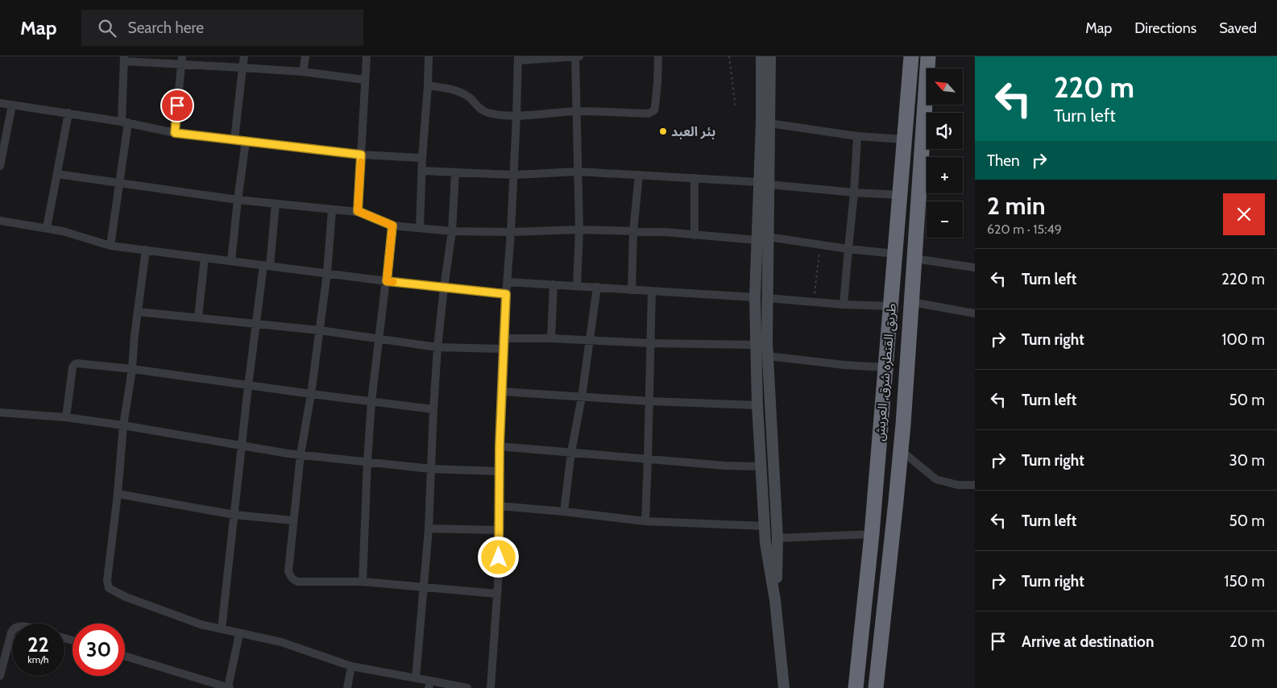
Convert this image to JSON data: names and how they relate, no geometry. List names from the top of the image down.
{
  "streets": {
    "highway": ["طريق القنطره شرق, العريش"]
  },
  "places": ["بئر العبد"],
  "north": "top left",
  "page": {
    "header": "Map",
    "search": "Search here",
    "nav": ["Map", "Directions", "Saved"],
    "turn": ["220 m", "Turn left"],
    "map_buttons": ["+", "−"],
    "then": "Then",
    "heading": ["2 min", "620 m · 15:49"],
    "list": [
      {
        "name": "Turn left",
        "value": "220 m"
      },
      {
        "name": "Turn right",
        "value": "100 m"
      },
      {
        "name": "Turn left",
        "value": "50 m"
      },
      {
        "name": "Turn right",
        "value": "30 m"
      },
      {
        "name": "Turn left",
        "value": "50 m"
      },
      {
        "name": "Turn right",
        "value": "150 m"
      },
      {
        "name": "Arrive at destination",
        "value": "20 m"
      }
    ],
    "speed": "22 km/h",
    "limit": "30"
  }
}
